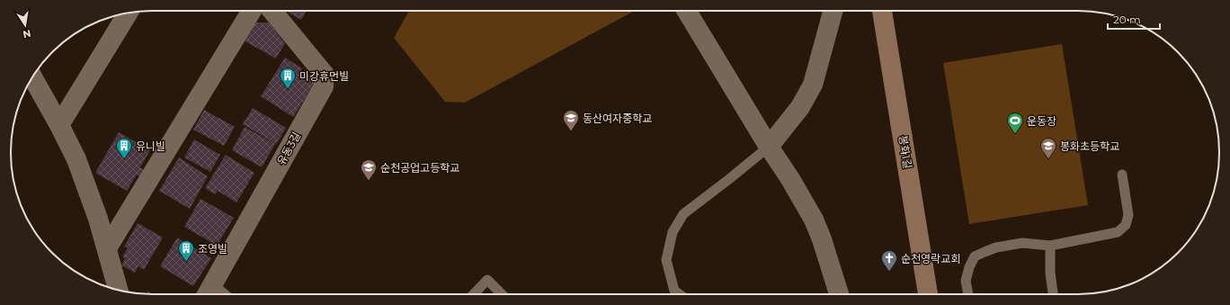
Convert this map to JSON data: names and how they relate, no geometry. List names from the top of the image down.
{
  "streets": {
    "street": ["유동3길", "봉화1길"]
  },
  "places": {
    "building": ["미강휴먼빌", "유니빌", "조영빌"],
    "school or university": ["동산여자중학교", "봉화초등학교", "순천공업고등학교"],
    "sports": ["운동장"],
    "church": ["순천영락교회"]
  },
  "scale_bar": "20 m",
  "north": "bottom"
}
